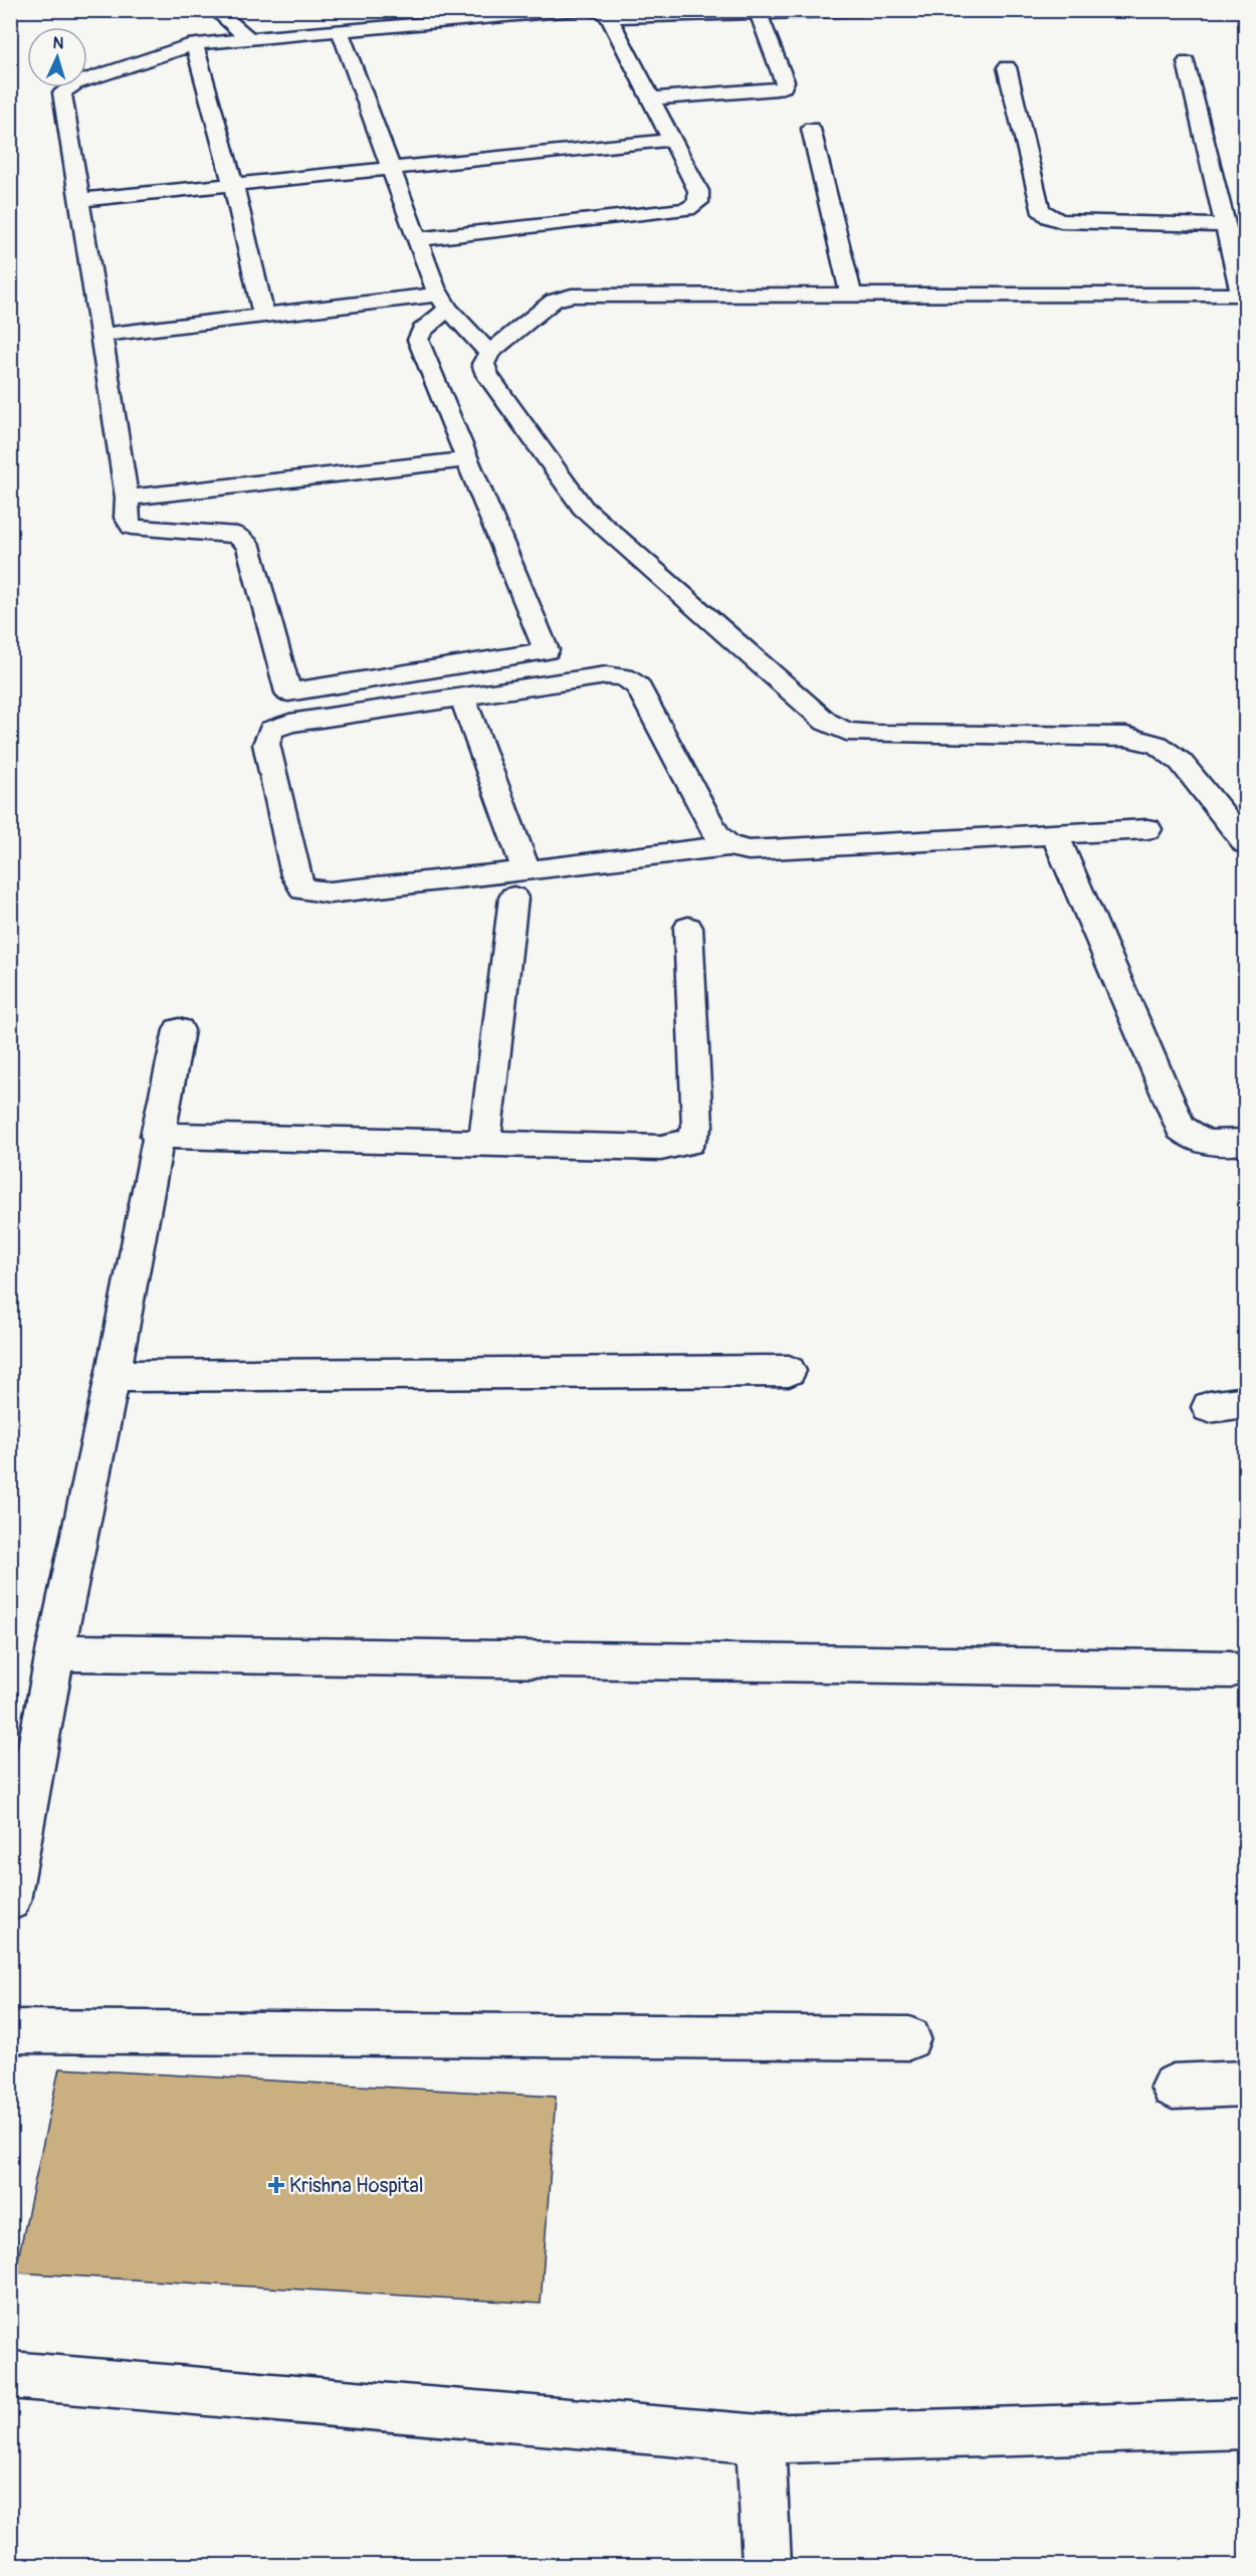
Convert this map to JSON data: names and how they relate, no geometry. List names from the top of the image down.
{
  "places": {
    "health": ["Krishna Hospital"]
  },
  "north": "top"
}
